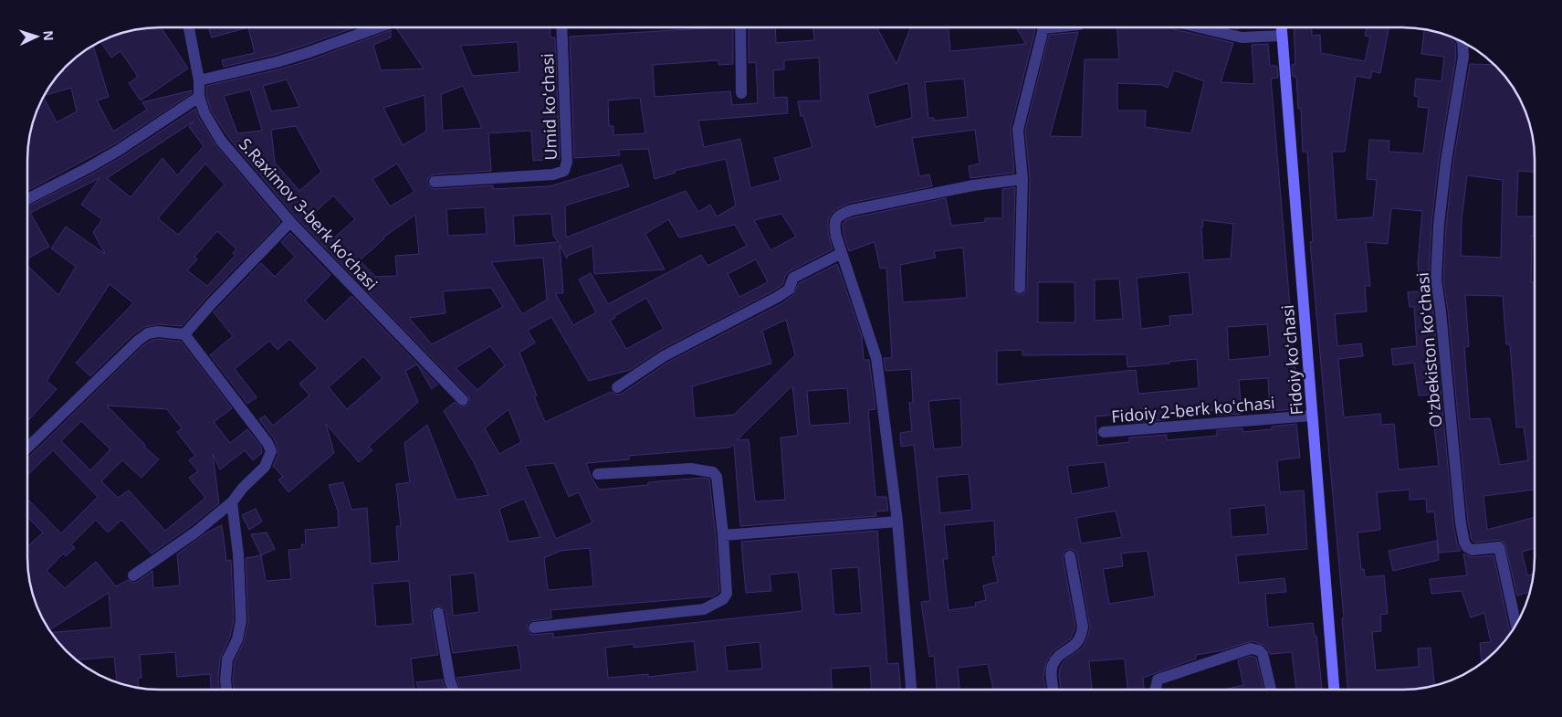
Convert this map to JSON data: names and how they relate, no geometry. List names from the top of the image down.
{
  "streets": {
    "street": [
      "Umid koʻchasi",
      "S.Raximov 3-berk koʼchasi",
      "Oʻzbekiston koʻchasi",
      "Fidoiy koʻchasi",
      "Fidoiy 2-berk koʻchasi"
    ]
  },
  "crossings": [
    ["Fidoiy koʻchasi", "Fidoiy 2-berk koʻchasi"]
  ],
  "north": "right"
}
